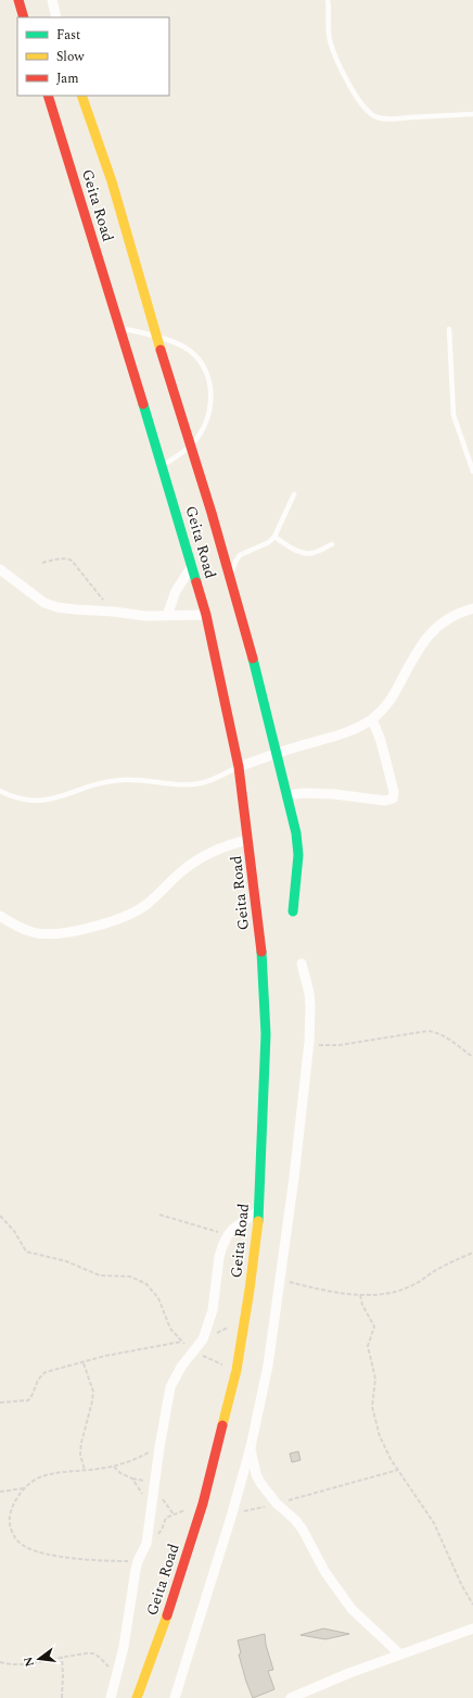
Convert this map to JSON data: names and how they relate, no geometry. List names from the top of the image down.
{
  "streets": {
    "main road": ["Geita Road"]
  },
  "legend": ["Fast", "Slow", "Jam"],
  "north": "left"
}
